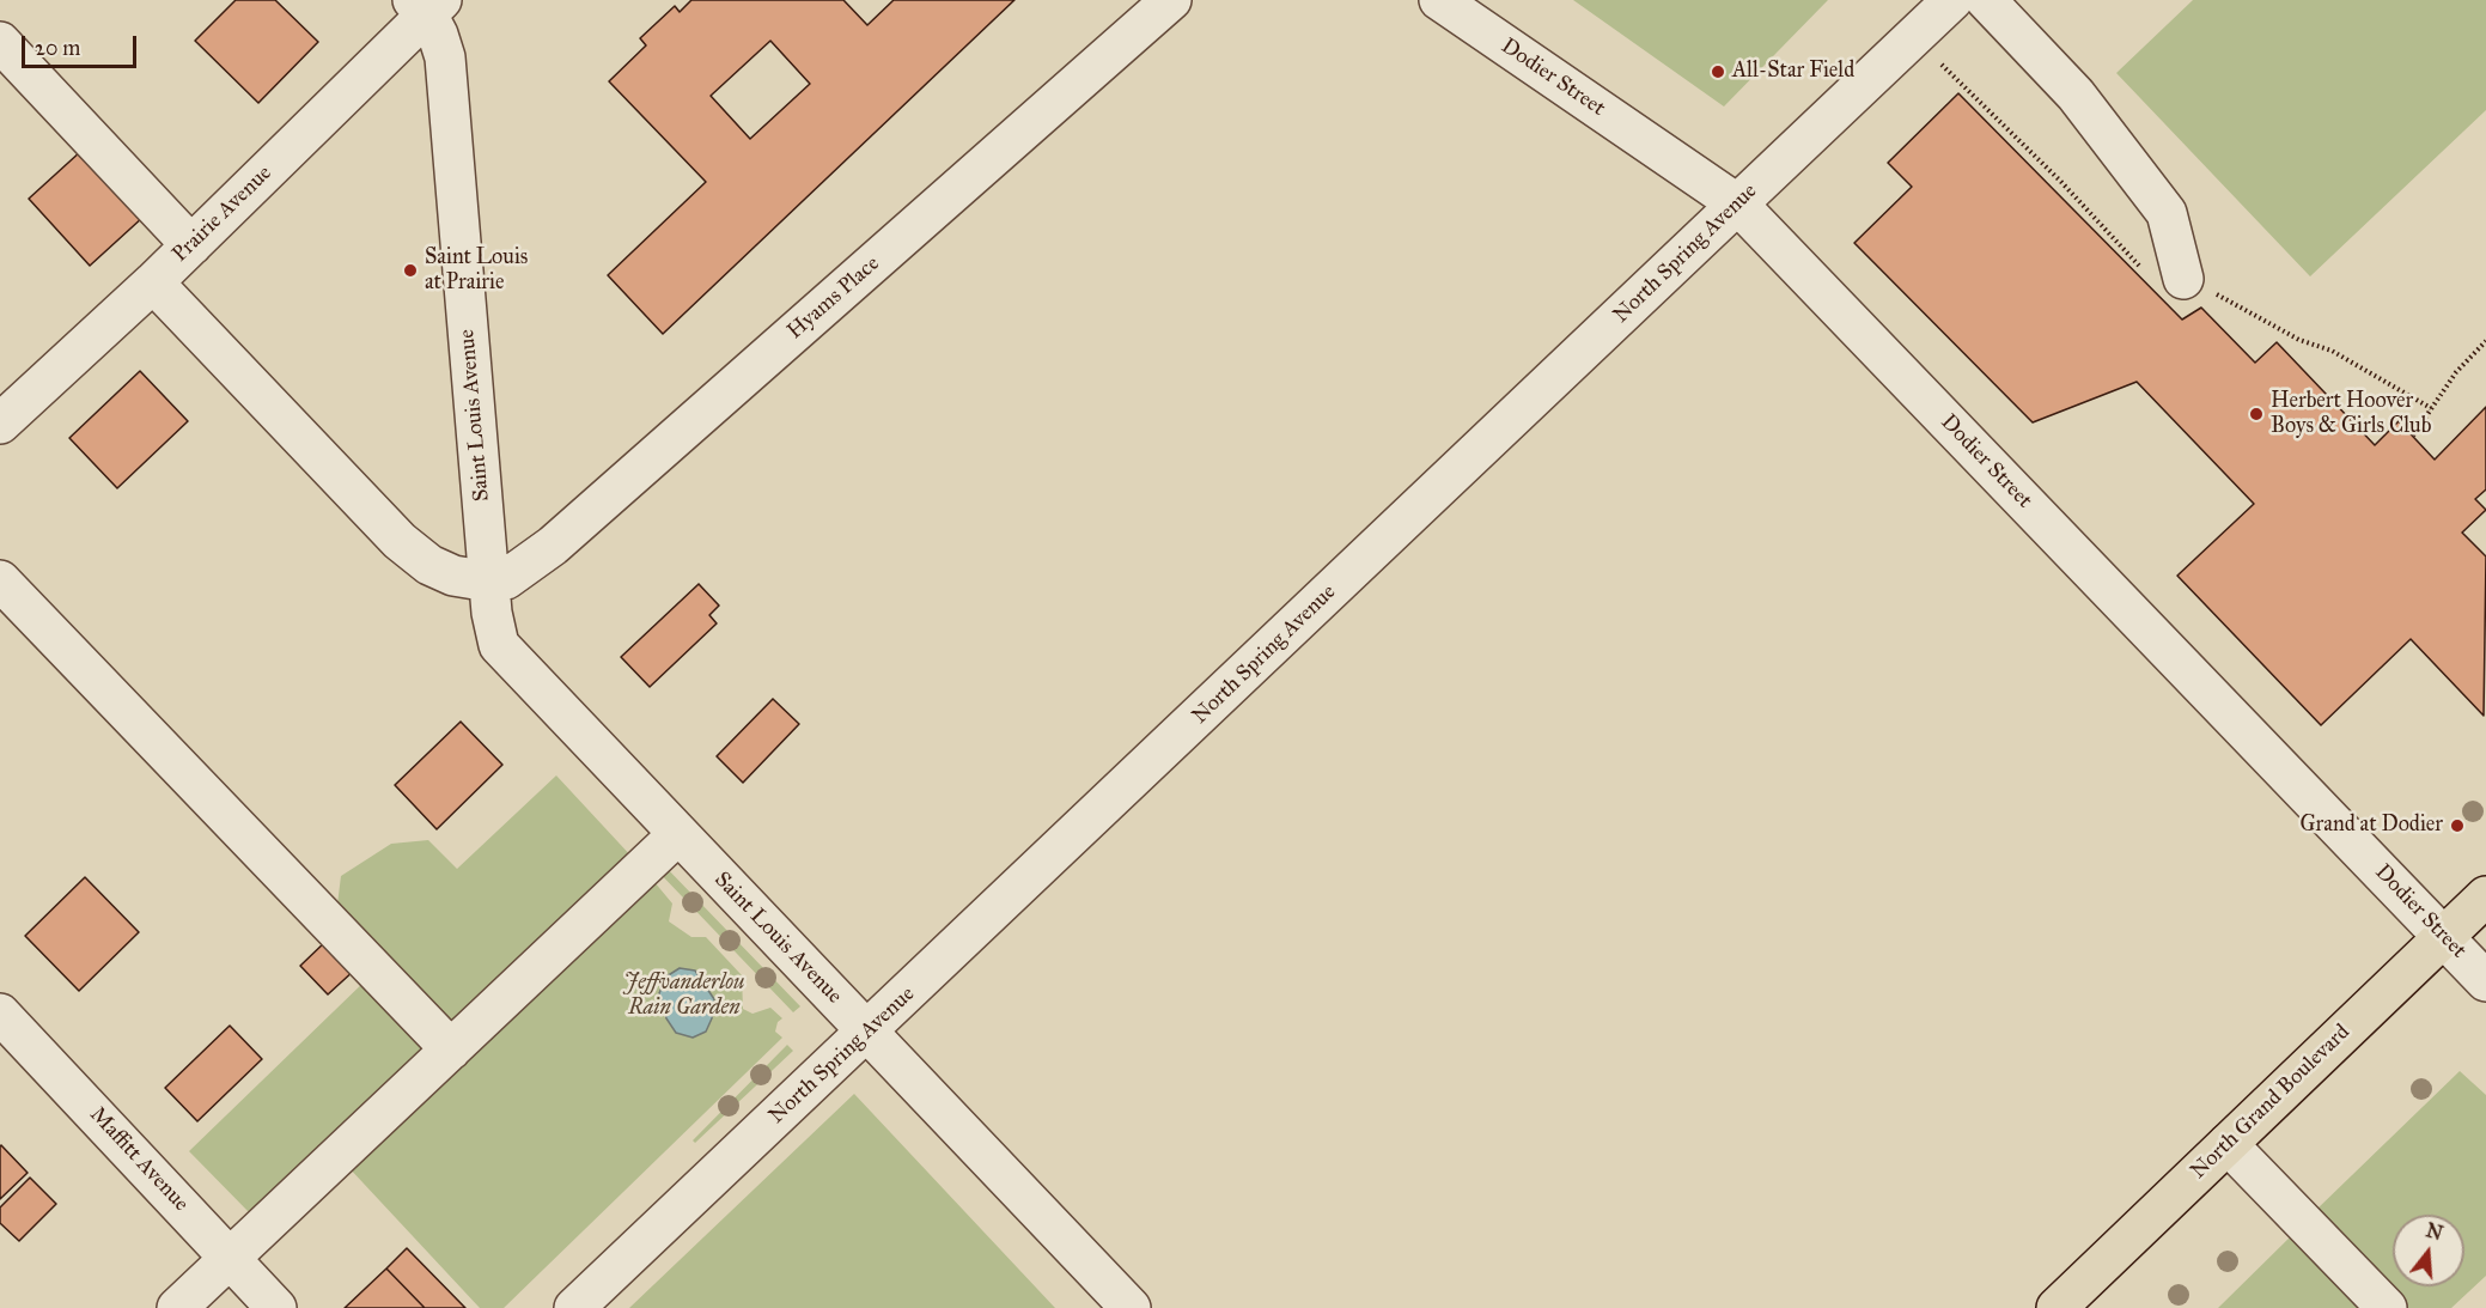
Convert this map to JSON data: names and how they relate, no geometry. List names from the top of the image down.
{
  "streets": {
    "main road": ["North Grand Boulevard"],
    "street": [
      "Dodier Street",
      "Prairie Avenue",
      "North Spring Avenue",
      "Hyams Place",
      "Saint Louis Avenue",
      "Maffitt Avenue"
    ]
  },
  "crossings": [
    ["Dodier Street", "North Spring Avenue"],
    ["Dodier Street", "North Grand Boulevard"],
    ["Prairie Avenue", "Saint Louis Avenue"],
    ["North Spring Avenue", "Saint Louis Avenue"],
    ["Hyams Place", "Saint Louis Avenue"]
  ],
  "parks": ["Jeffvanderlou Rain Garden"],
  "places": [
    "All-Star Field",
    "Saint Louis at Prairie",
    "Herbert Hoover Boys & Girls Club",
    "Grand at Dodier"
  ],
  "scale_bar": "20 m",
  "north": "top"
}
